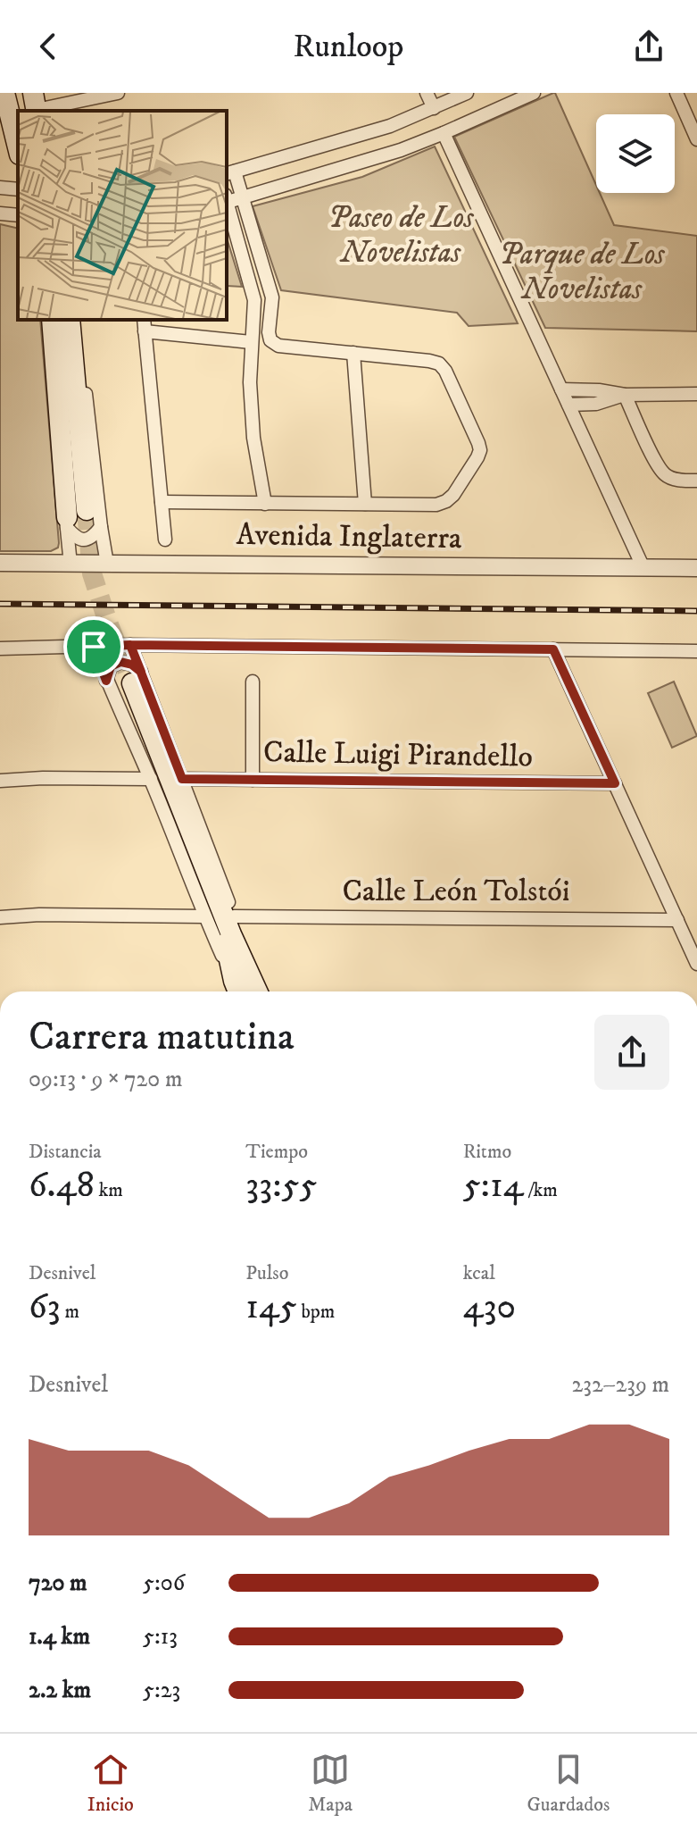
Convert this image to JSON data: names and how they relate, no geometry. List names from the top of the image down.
{
  "streets": {
    "street": ["Avenida Inglaterra", "Calle Luigi Pirandello", "Calle León Tolstói"]
  },
  "parks": ["Paseo de Los Novelistas", "Parque de Los Novelistas"],
  "page": {
    "header": "Runloop",
    "heading": ["Carrera matutina", "09:13 · 9 × 720 m"],
    "stats": [
      ["Distancia", "6.48 km"],
      ["Tiempo", "33:55"],
      ["Ritmo", "5:14 /km"],
      ["Desnivel", "63 m"],
      ["Pulso", "145 bpm"],
      ["kcal", "430"]
    ],
    "chart": ["Desnivel", "232–239 m"],
    "list": [
      {
        "name": "720 m",
        "note": "5:06"
      },
      {
        "name": "1.4 km",
        "note": "5:13"
      },
      {
        "name": "2.2 km",
        "note": "5:23"
      }
    ],
    "tabs": ["Inicio", "Mapa", "Guardados"]
  }
}
